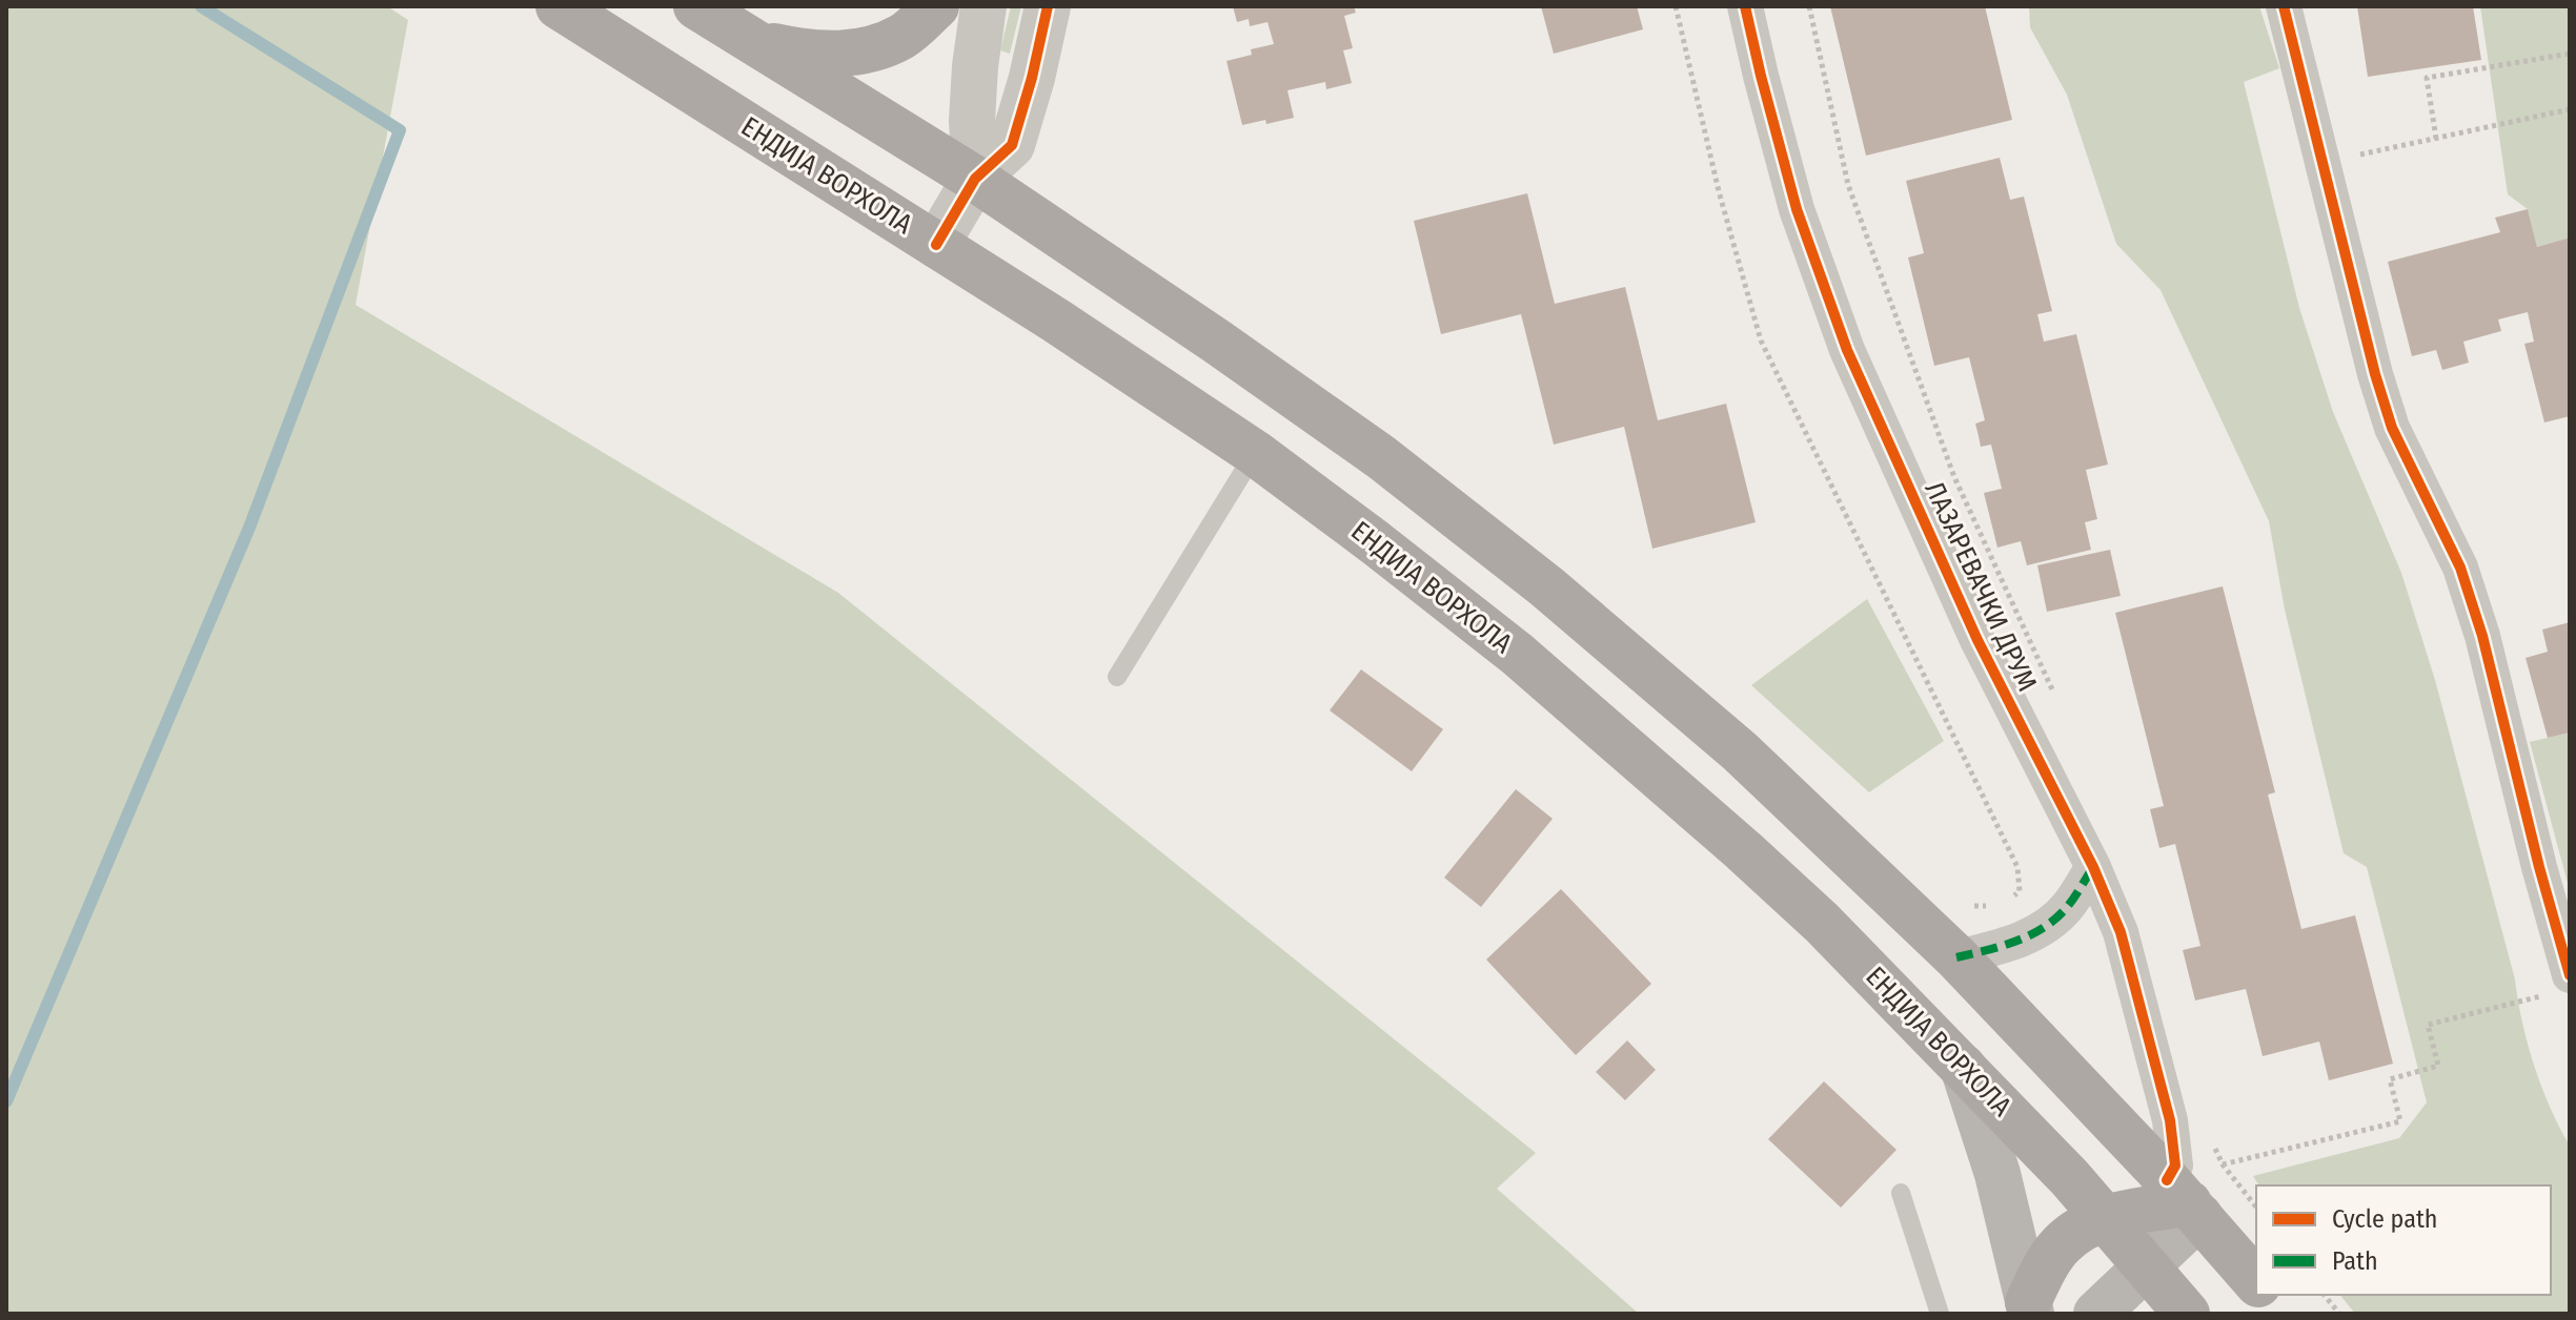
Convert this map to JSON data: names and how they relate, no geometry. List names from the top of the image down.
{
  "streets": {
    "main road": ["ЕНДИЈА ВОРХОЛА"],
    "street": ["ЛАЗАРЕВАЧКИ ДРУМ"]
  },
  "legend": ["Cycle path", "Path"]
}
